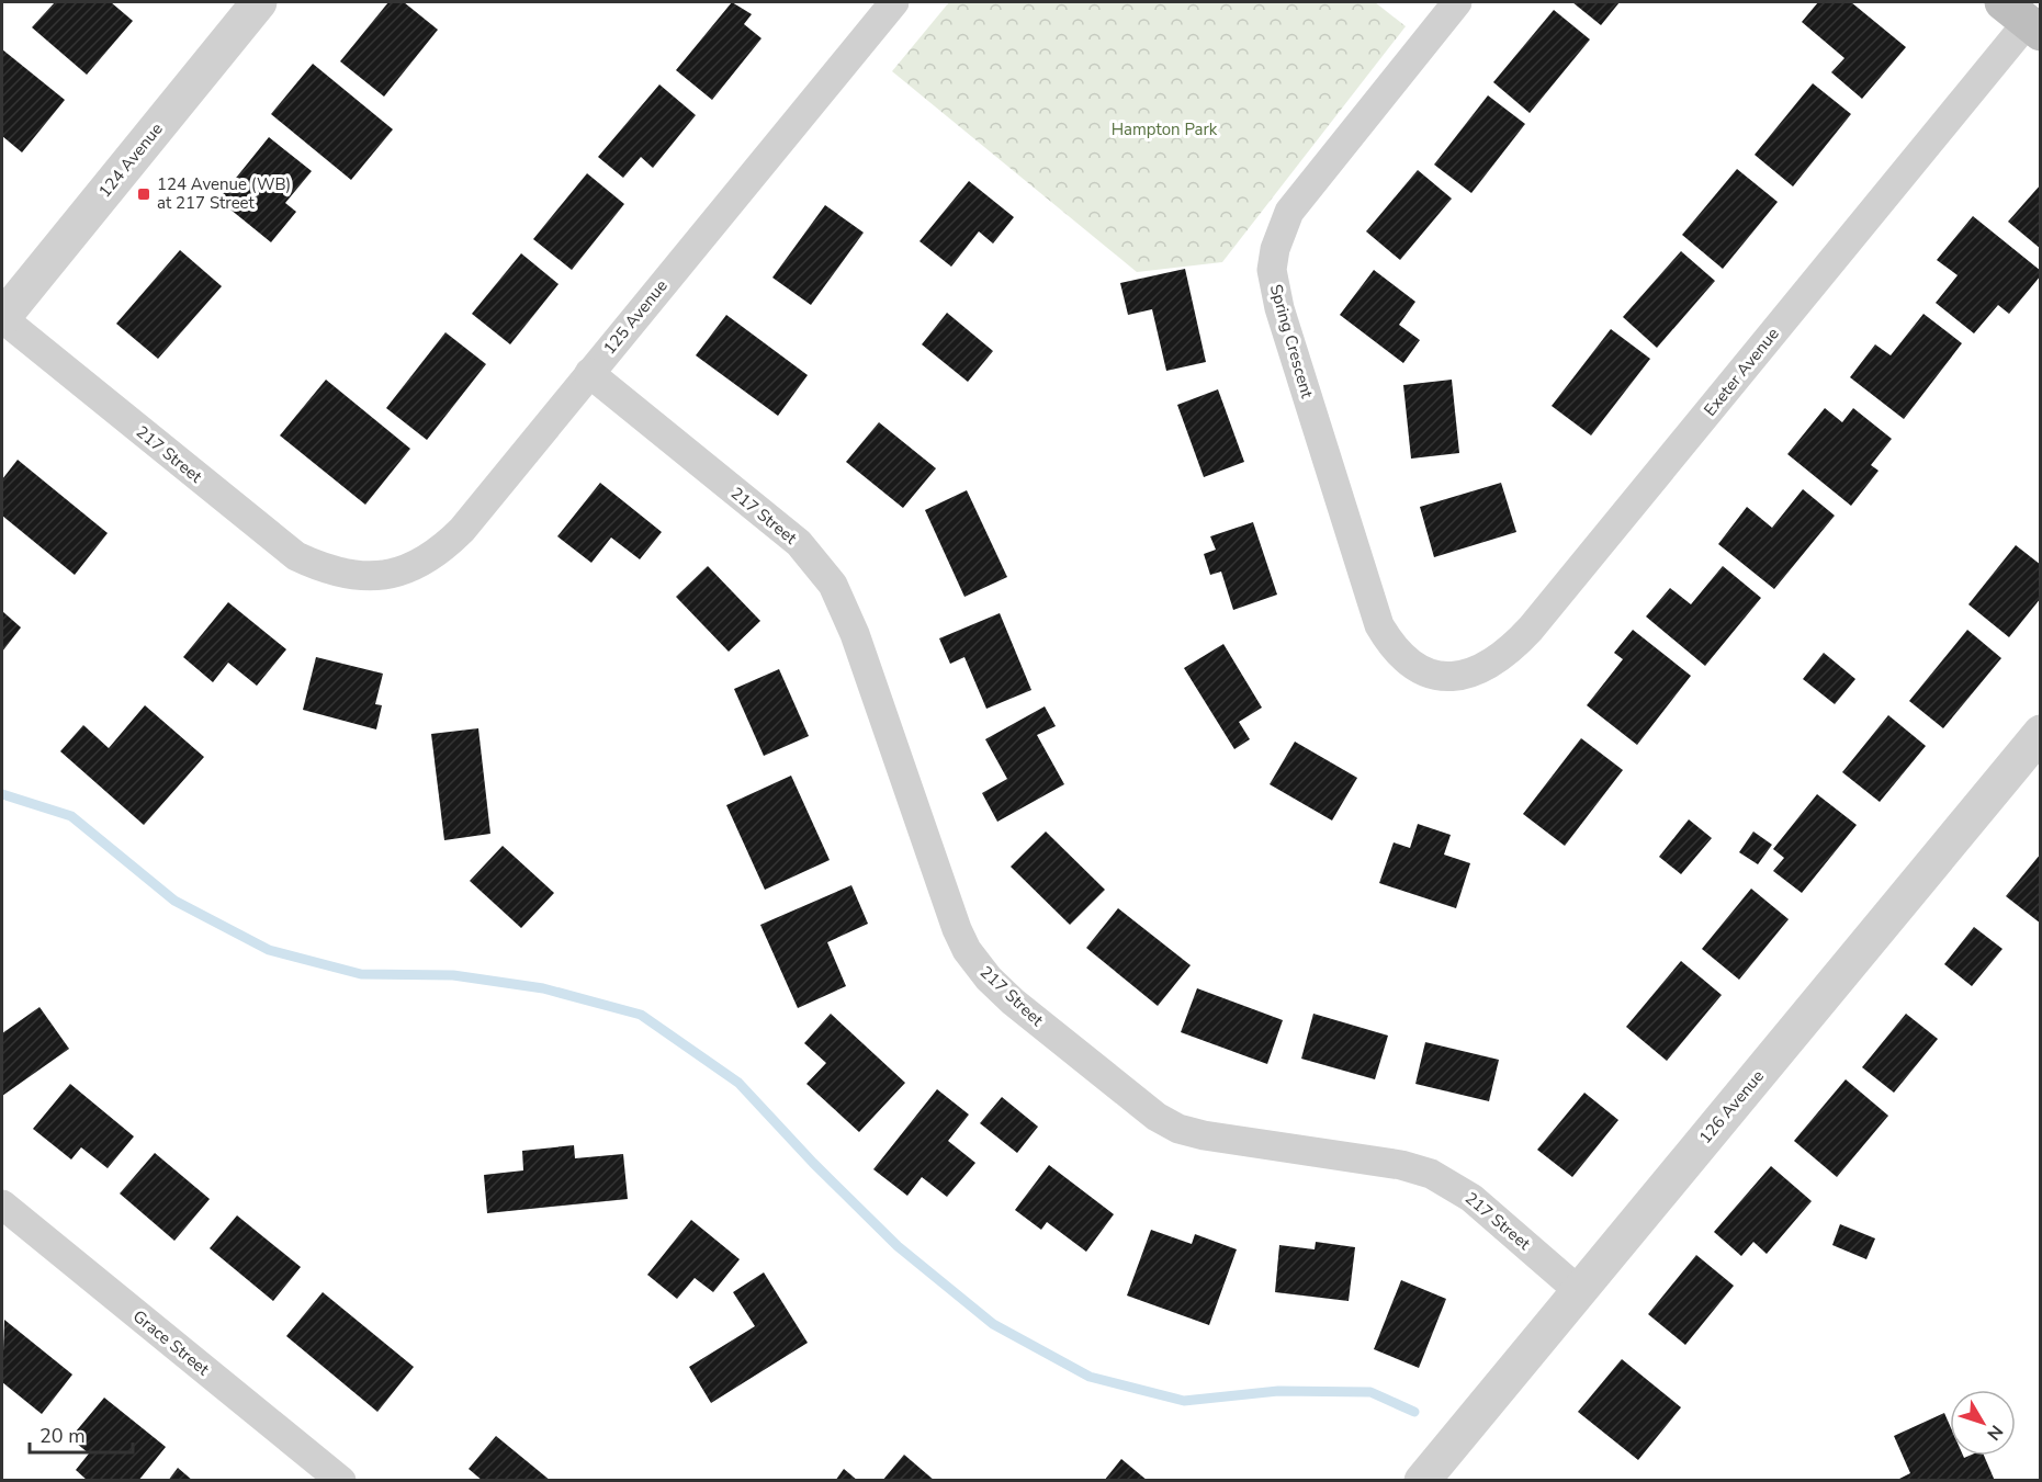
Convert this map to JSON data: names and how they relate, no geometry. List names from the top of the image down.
{
  "streets": {
    "street": [
      "124 Avenue",
      "125 Avenue",
      "Spring Crescent",
      "Exeter Avenue",
      "217 Street",
      "126 Avenue",
      "Grace Street"
    ]
  },
  "crossings": [
    ["124 Avenue", "217 Street"],
    ["125 Avenue", "217 Street"],
    ["Spring Crescent", "Exeter Avenue"],
    ["217 Street", "126 Avenue"]
  ],
  "parks": ["Hampton Park"],
  "places": {
    "transit": ["124 Avenue (WB) at 217 Street"]
  },
  "scale_bar": "20 m",
  "north": "bottom right"
}
